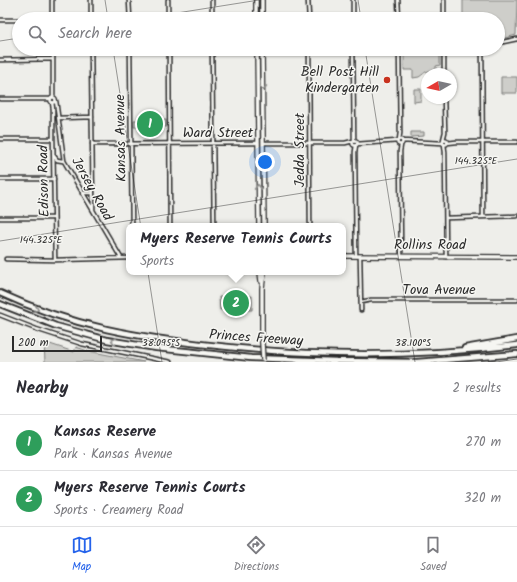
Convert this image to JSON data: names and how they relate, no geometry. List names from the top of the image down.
{
  "streets": {
    "highway": ["Princes Freeway"],
    "street": [
      "Ward Street",
      "Kansas Avenue",
      "Jedda Street",
      "Edison Road",
      "Jersey Road",
      "Rollins Road",
      "Tova Avenue"
    ]
  },
  "crossings": [
    ["Ward Street", "Kansas Avenue"],
    ["Ward Street", "Jedda Street"],
    ["Edison Road", "Jersey Road"]
  ],
  "places": ["Bell Post Hill Kindergarten"],
  "scale_bar": "200 m",
  "north": "left",
  "page": {
    "search": "Search here",
    "pins": ["1", "2"],
    "popup": ["Myers Reserve Tennis Courts", "Sports"],
    "scale": "200 m",
    "heading": ["Nearby", "2 results"],
    "list": [
      {
        "mark": "1",
        "name": "Kansas Reserve",
        "note": "Park · Kansas Avenue",
        "value": "270 m"
      },
      {
        "mark": "2",
        "name": "Myers Reserve Tennis Courts",
        "note": "Sports · Creamery Road",
        "value": "320 m"
      }
    ],
    "nav": ["Map", "Directions", "Saved"]
  },
  "coordinates": ["144.325°E", "38.095°S", "38.100°S"]
}
